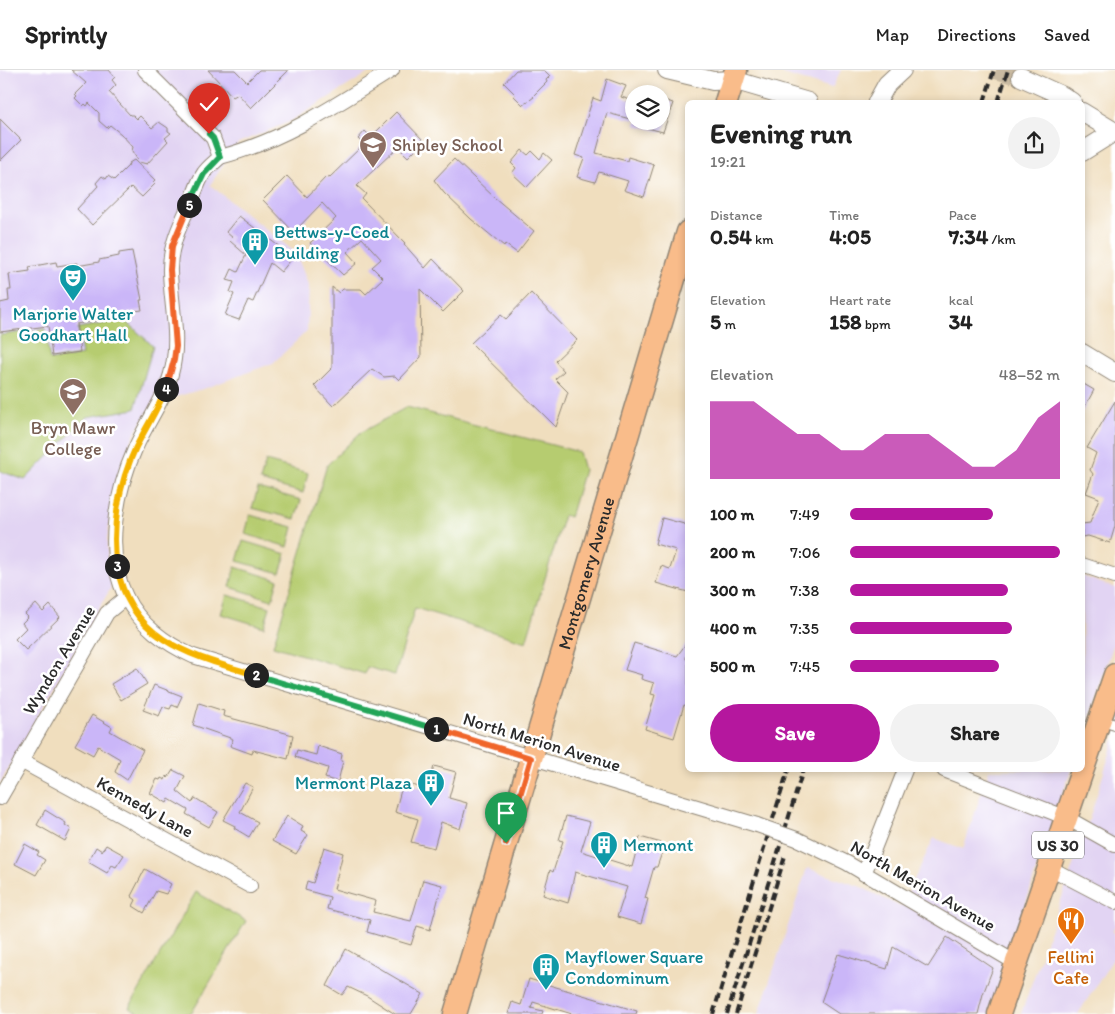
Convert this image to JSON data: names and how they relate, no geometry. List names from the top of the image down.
{
  "streets": {
    "main road": ["Montgomery Avenue", "US 30"],
    "street": ["Wyndon Avenue", "North Merion Avenue", "Kennedy Lane"]
  },
  "crossings": [
    ["Montgomery Avenue", "North Merion Avenue"],
    ["Wyndon Avenue", "North Merion Avenue"],
    ["Wyndon Avenue", "Kennedy Lane"],
    ["North Merion Avenue", "US 30"]
  ],
  "places": {
    "school or university": ["Shipley School", "Bryn Mawr College"],
    "building": [
      "Bettws-y-Coed Building",
      "Mermont Plaza",
      "Mermont",
      "Mayflower Square Condominum"
    ],
    "theatre": ["Marjorie Walter Goodhart Hall"],
    "restaurant": ["Fellini Cafe"]
  },
  "page": {
    "header": "Sprintly",
    "nav": ["Map", "Directions", "Saved"],
    "heading": ["Evening run", "19:21"],
    "stats": [
      ["Distance", "0.54 km"],
      ["Time", "4:05"],
      ["Pace", "7:34 /km"],
      ["Elevation", "5 m"],
      ["Heart rate", "158 bpm"],
      ["kcal", "34"]
    ],
    "pins": [
      "5",
      "4",
      "3",
      "2",
      "1"
    ],
    "chart": ["Elevation", "48–52 m"],
    "list": [
      {
        "name": "100 m",
        "note": "7:49"
      },
      {
        "name": "200 m",
        "note": "7:06"
      },
      {
        "name": "300 m",
        "note": "7:38"
      },
      {
        "name": "400 m",
        "note": "7:35"
      },
      {
        "name": "500 m",
        "note": "7:45"
      }
    ],
    "buttons": ["Save", "Share"]
  }
}
